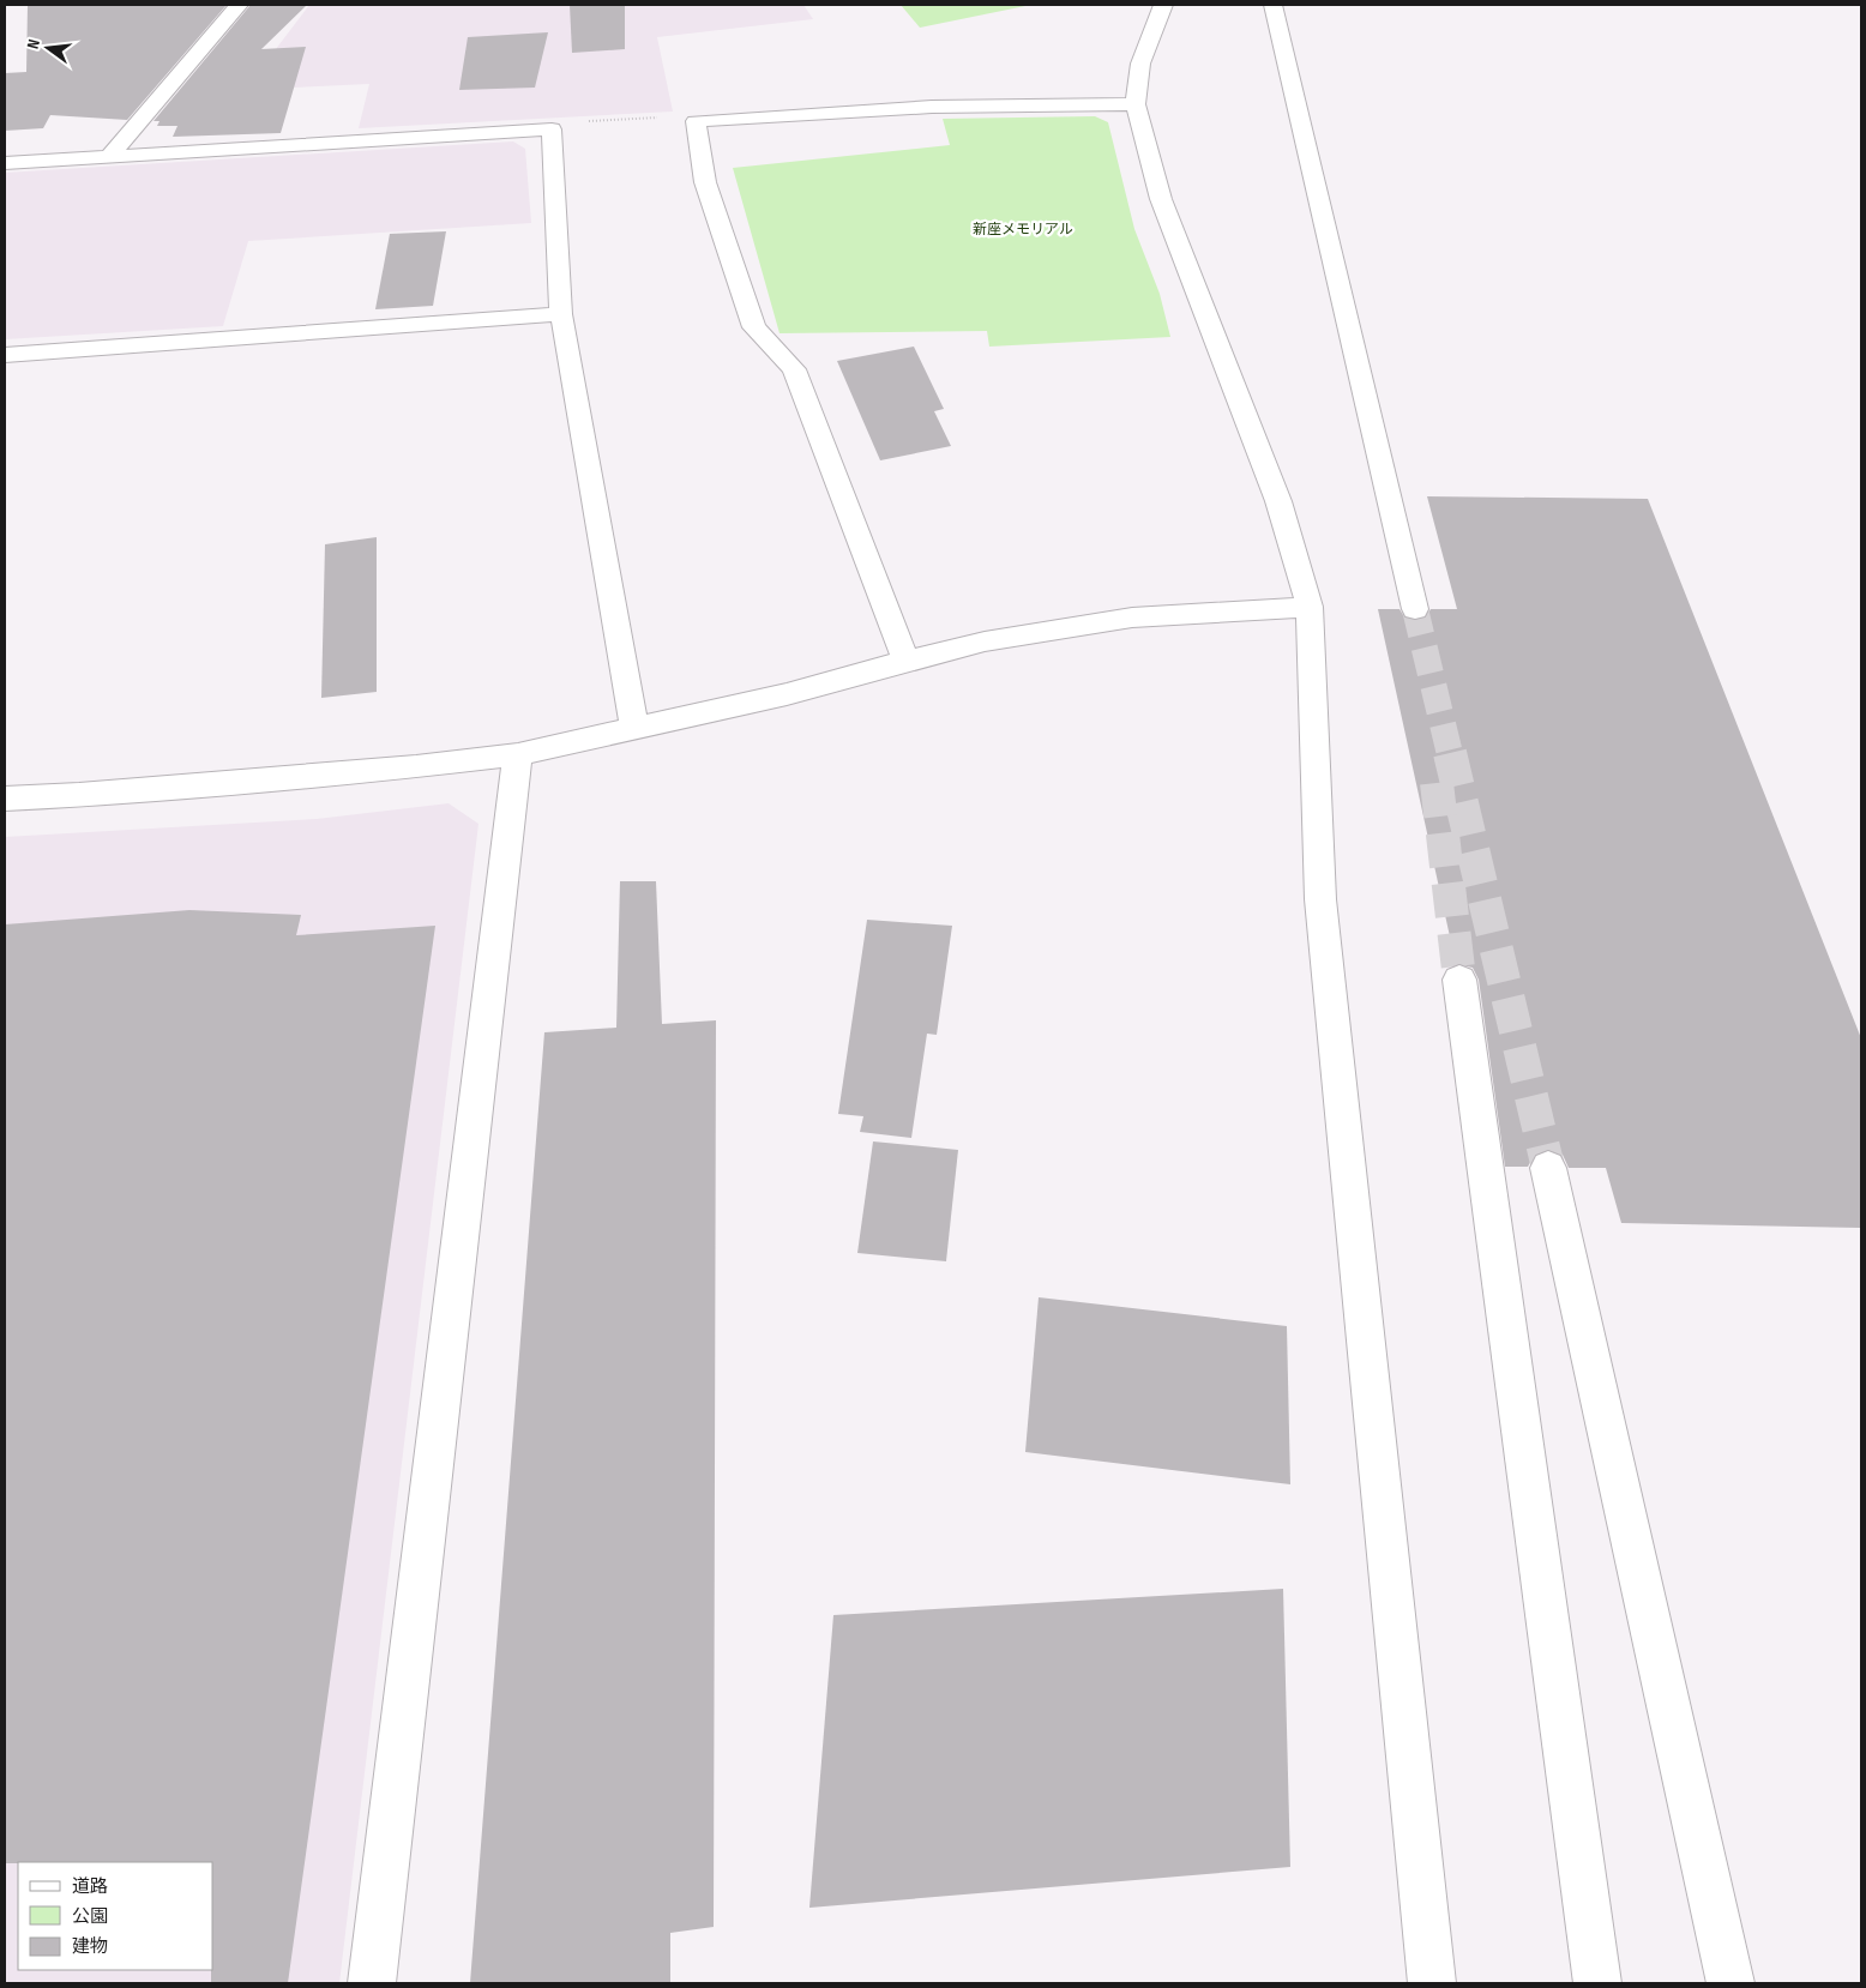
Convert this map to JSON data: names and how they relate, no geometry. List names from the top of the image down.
{
  "parks": ["新座メモリアル"],
  "legend": ["道路", "公園", "建物"],
  "north": "left"
}
